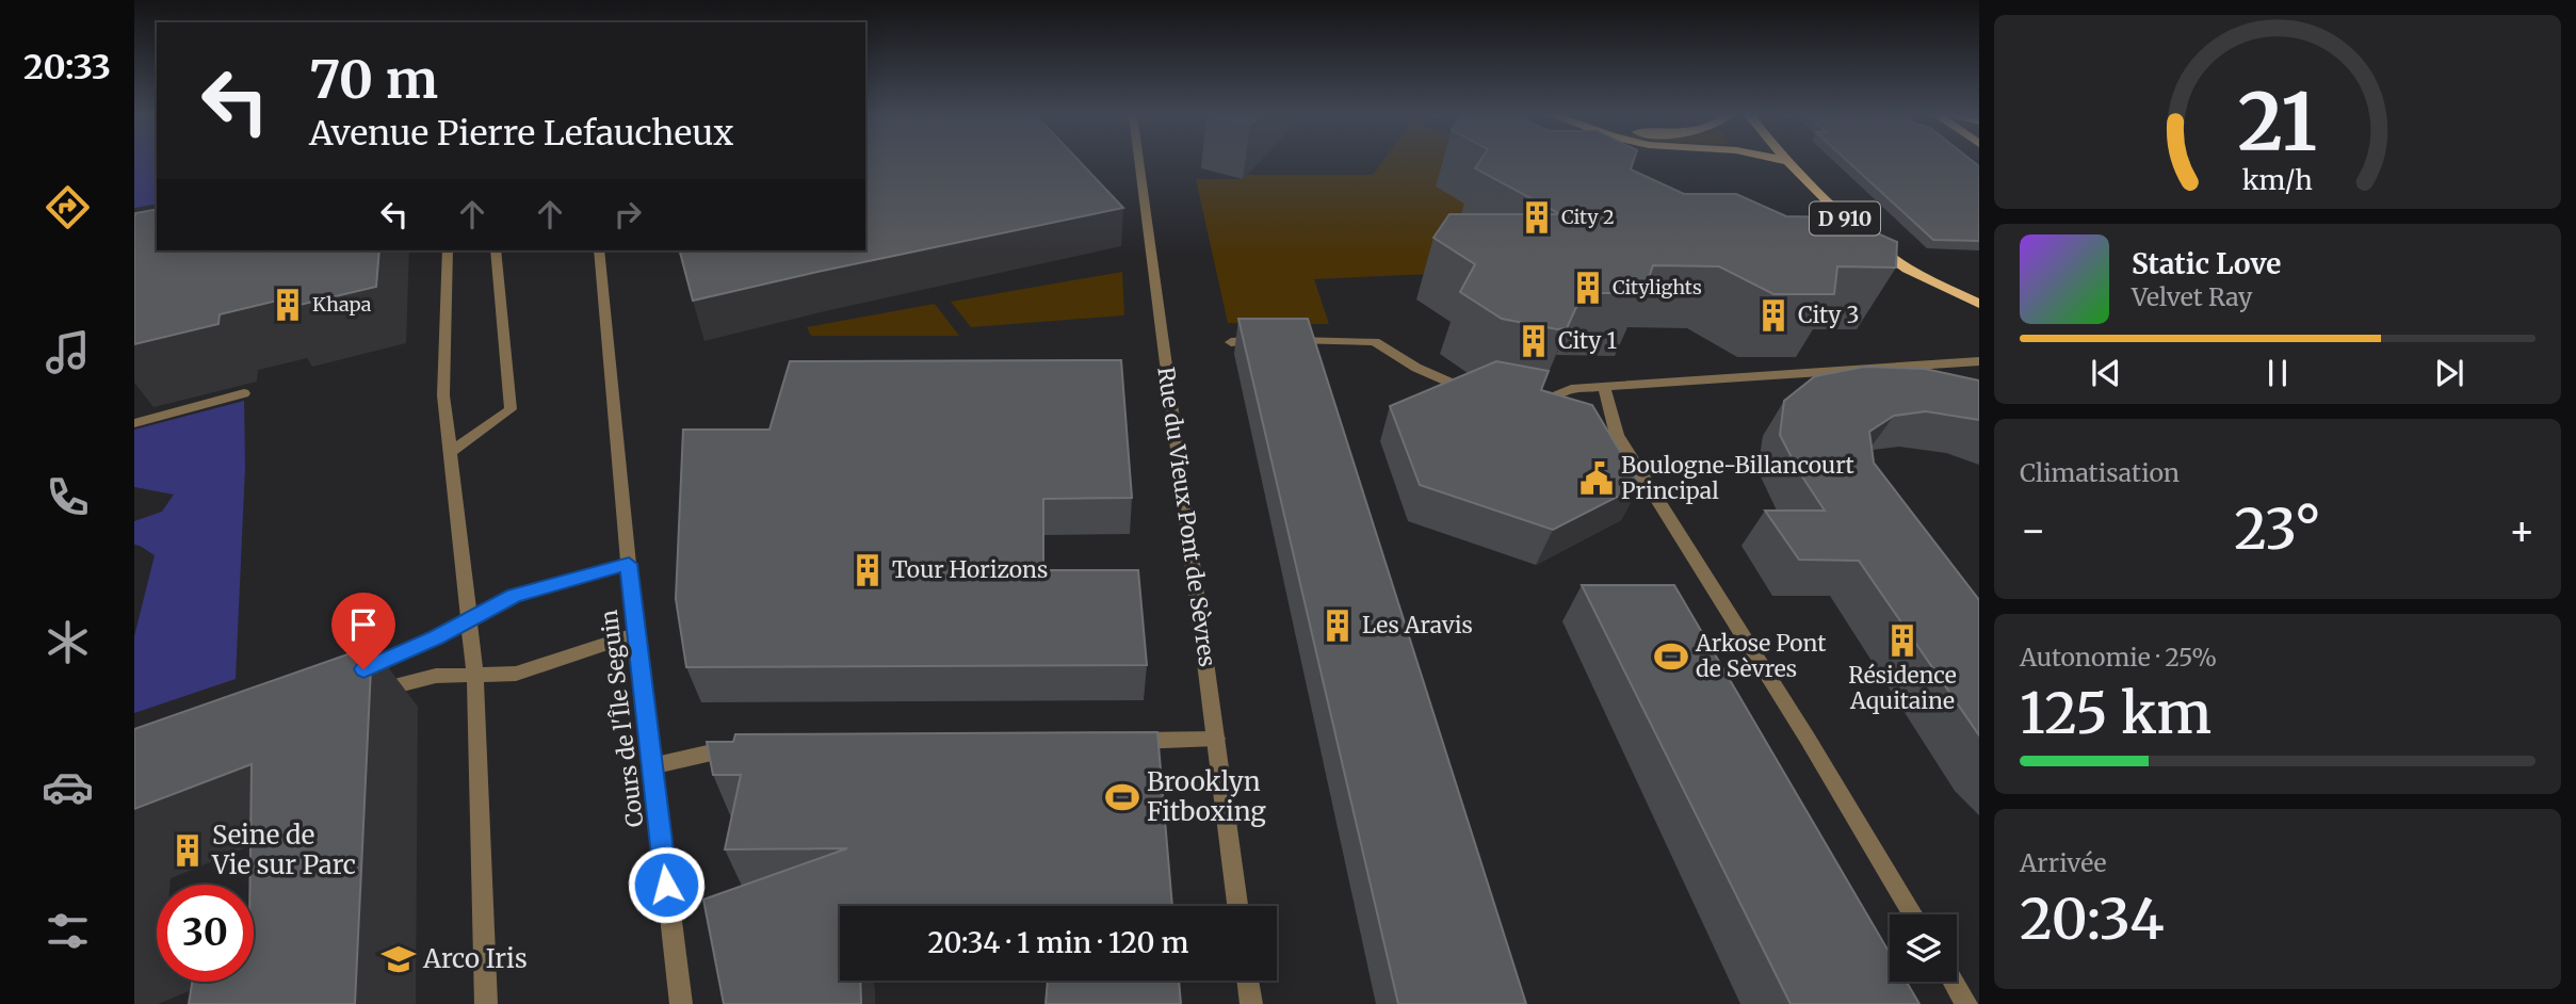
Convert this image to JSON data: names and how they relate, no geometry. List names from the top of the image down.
{
  "streets": {
    "main road": ["D 910"],
    "street": ["Rue du Vieux Pont de Sèvres", "Cours de l'Île Seguin"]
  },
  "places": {
    "building": [
      "City 2",
      "Citylights",
      "Khapa",
      "City 3",
      "City 1",
      "Tour Horizons",
      "Les Aravis",
      "Résidence Aquitaine",
      "Seine de Vie sur Parc"
    ],
    "public building": ["Boulogne-Billancourt Principal"],
    "sports": ["Arkose Pont de Sèvres", "Brooklyn Fitboxing"],
    "school or university": ["Arco Iris"]
  },
  "page": {
    "tabs": "20:33",
    "turn": ["70 m", "Avenue Pierre Lefaucheux"],
    "song": ["Static Love", "Velvet Ray"],
    "tile": [
      "Climatisation",
      ["Autonomie · 25%", "125 km"],
      ["Arrivée", "20:34"]
    ],
    "heat": ["−", "23°", "+"],
    "limit": "30",
    "trip": "20:34 · 1 min · 120 m",
    "gauge": ["21", "km/h"]
  }
}
